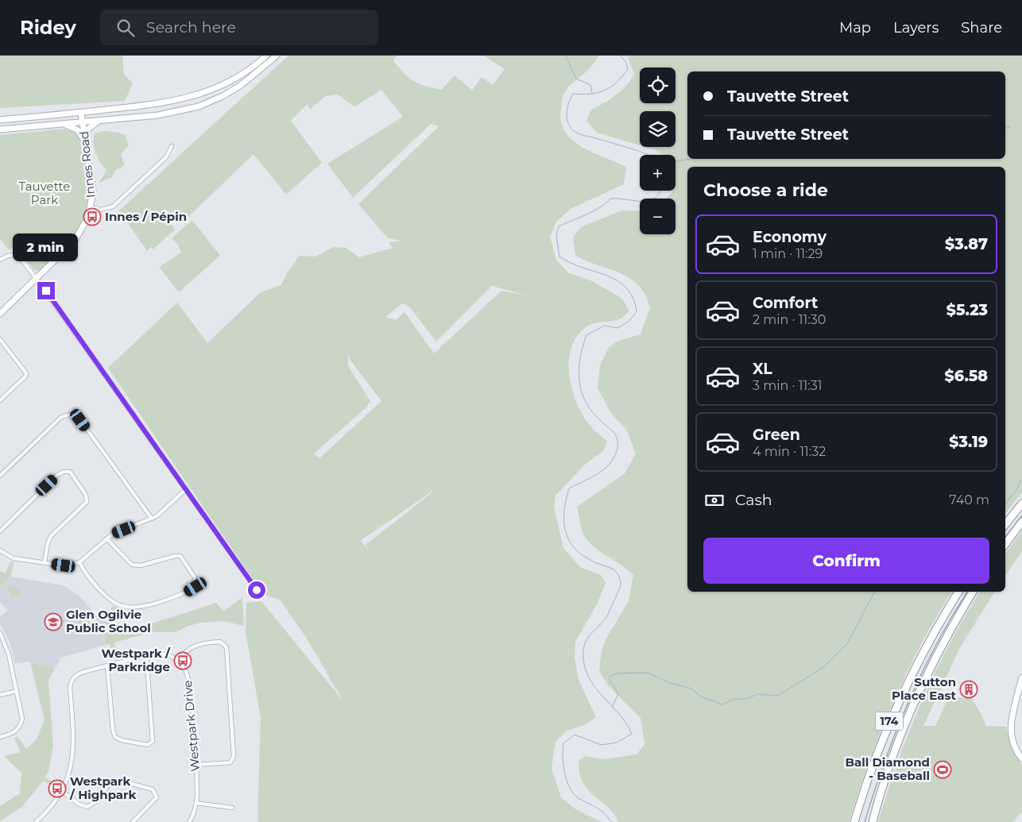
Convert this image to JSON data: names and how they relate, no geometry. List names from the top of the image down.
{
  "streets": {
    "highway": ["174"],
    "main road": ["Innes Road"],
    "street": ["Westpark Drive"]
  },
  "parks": ["Tauvette Park"],
  "places": {
    "bus stop": ["Innes / Pépin", "Westpark / Parkridge", "Westpark / Highpark"],
    "school or university": ["Glen Ogilvie Public School"],
    "building": ["Sutton Place East"],
    "sports": ["Ball Diamond - Baseball"]
  },
  "page": {
    "header": "Ridey",
    "search": "Search here",
    "nav": ["Map", "Layers", "Share"],
    "map_buttons": ["+", "−"],
    "banner": ["Tauvette Street", "Tauvette Street"],
    "heading": "Choose a ride",
    "list": [
      {
        "name": "Economy",
        "note": "1 min · 11:29",
        "value": "$3.87"
      },
      {
        "name": "Comfort",
        "note": "2 min · 11:30",
        "value": "$5.23"
      },
      {
        "name": "XL",
        "note": "3 min · 11:31",
        "value": "$6.58"
      },
      {
        "name": "Green",
        "note": "4 min · 11:32",
        "value": "$3.19"
      }
    ],
    "bubble": "2 min",
    "pay": ["Cash", "740 m"],
    "buttons": "Confirm"
  }
}
